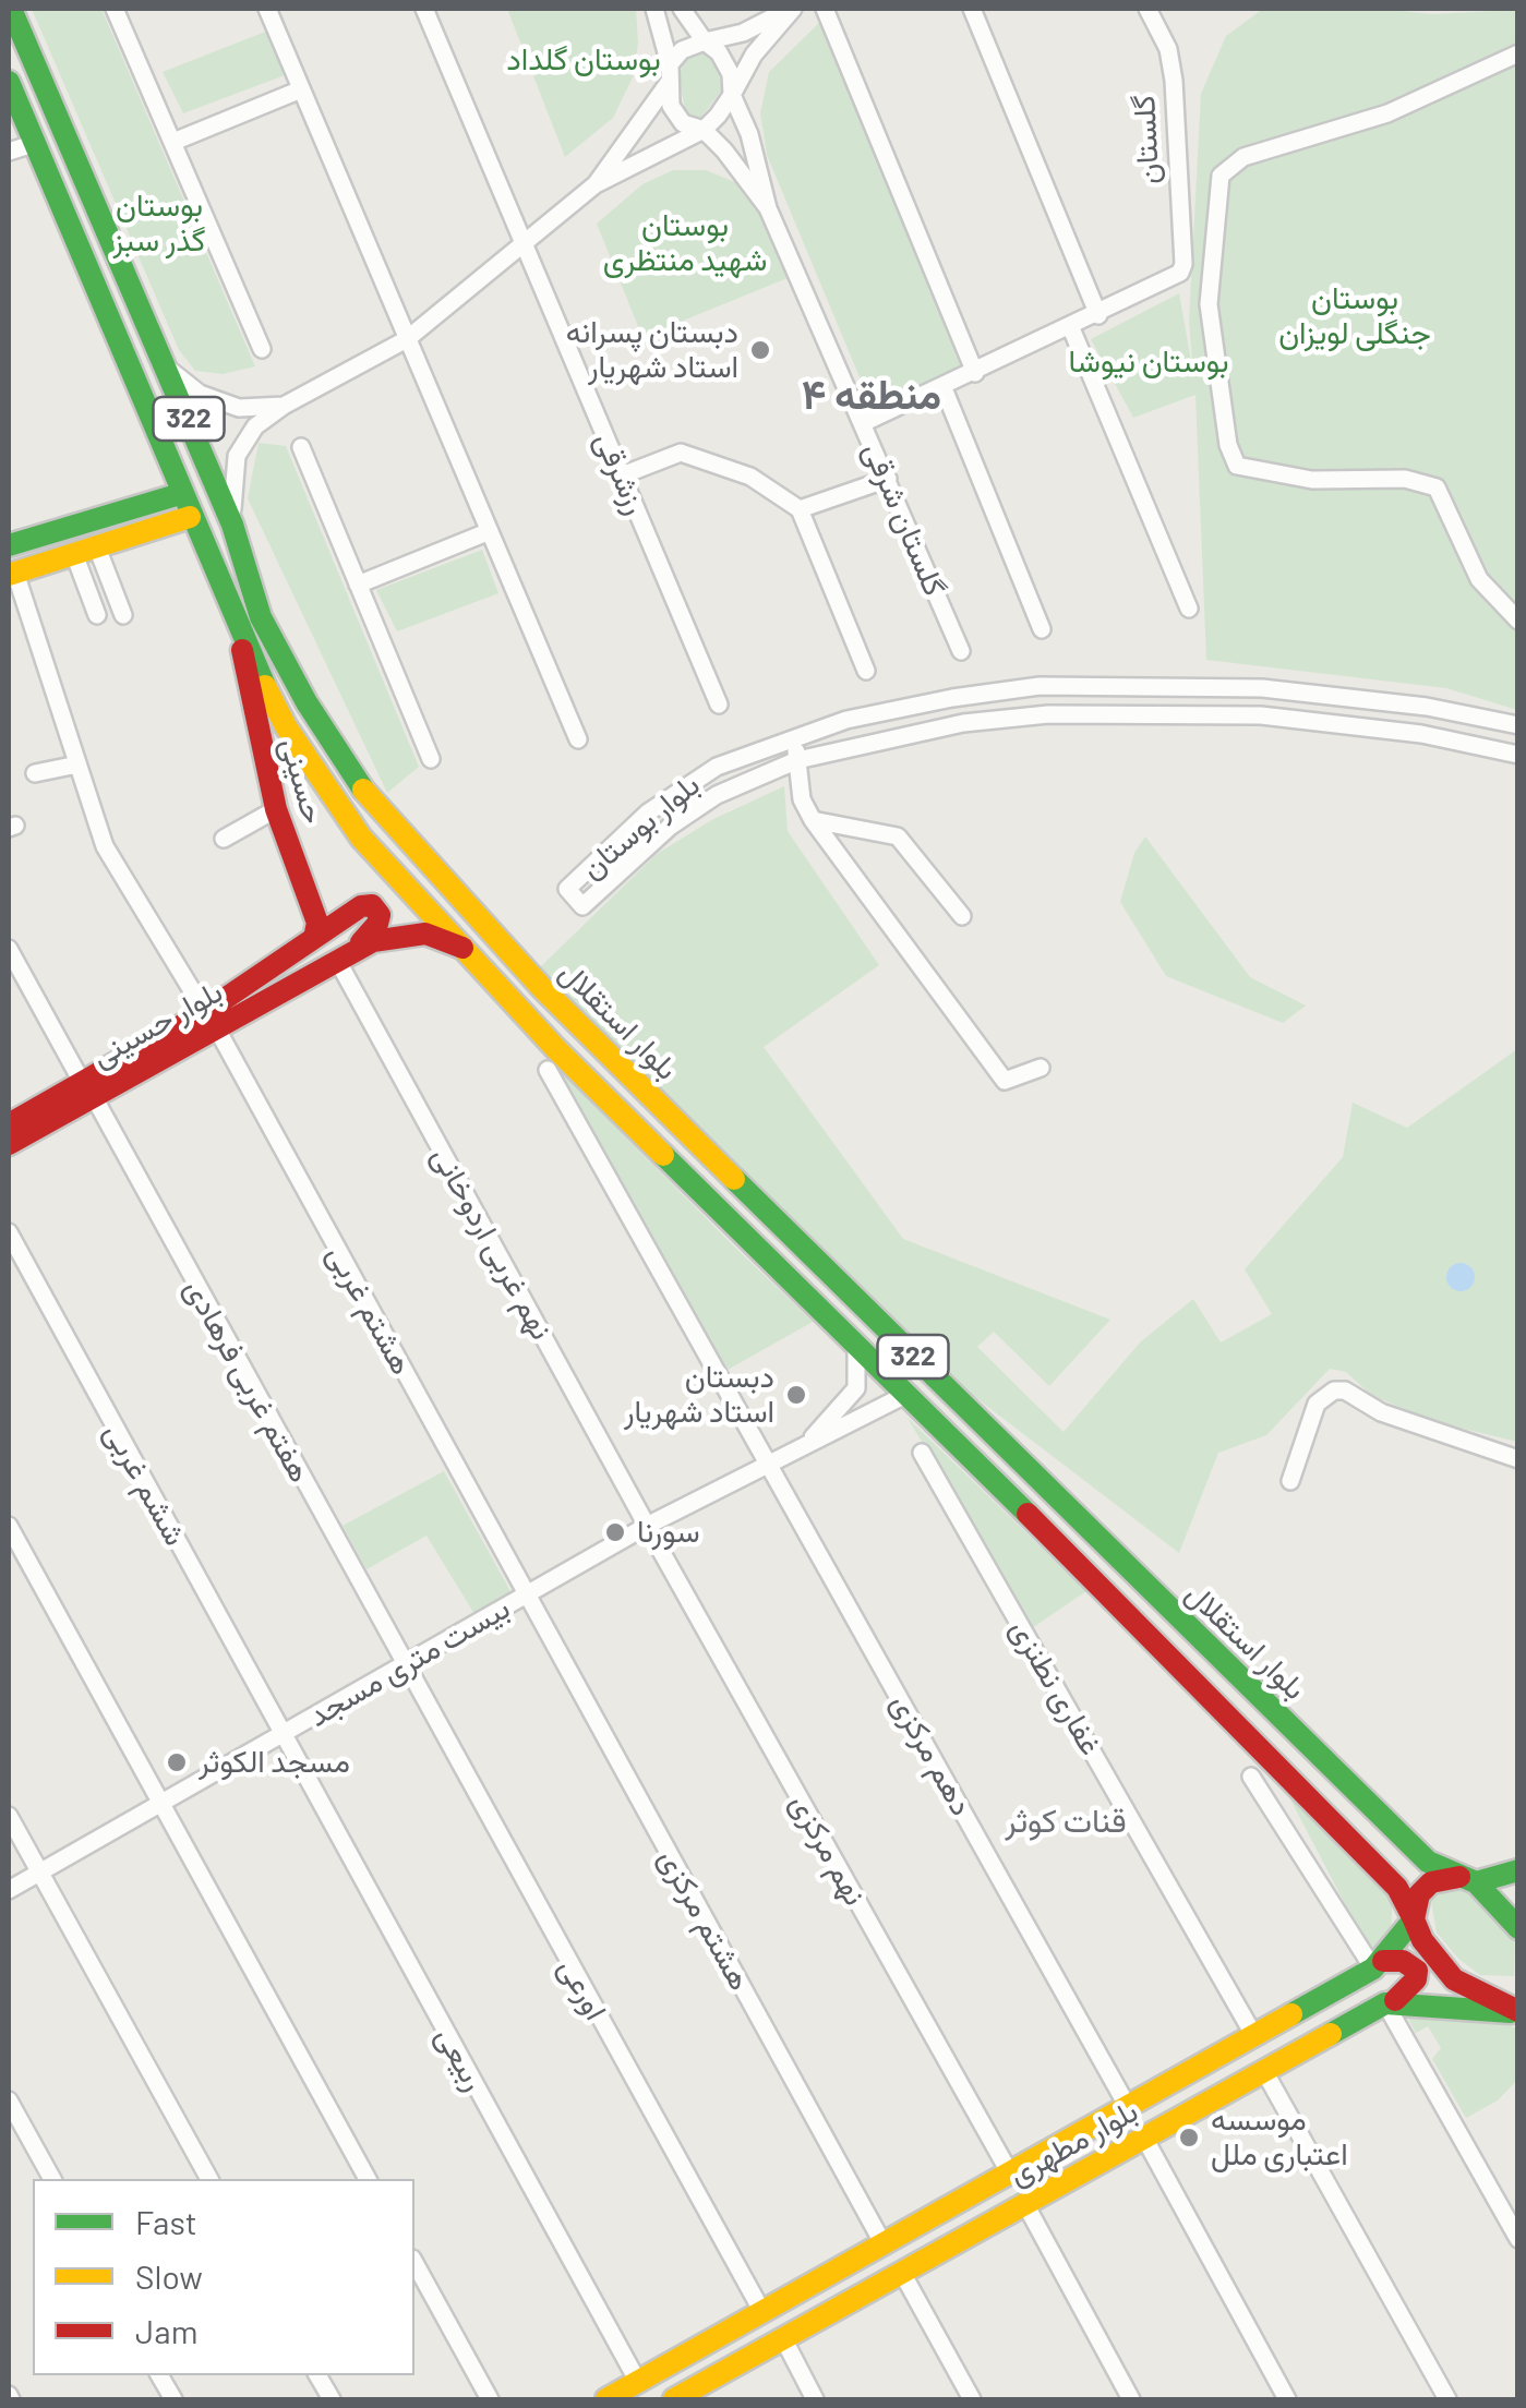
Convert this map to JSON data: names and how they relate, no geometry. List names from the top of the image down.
{
  "streets": {
    "main road": [
      "322",
      "حسینی",
      "بلوار استقلال",
      "بلوار حسینی",
      "بلوار مطهری"
    ],
    "street": [
      "گلستان",
      "رزشرقی",
      "گلستان شرقی",
      "بلوار بوستان",
      "نهم غربی اردوخانی",
      "هشتم غربی",
      "هفتم غربی فرهادی",
      "ششم غربی",
      "بیست متری مسجد",
      "غفاری نطنزی",
      "دهم مرکزی",
      "نهم مرکزی",
      "هشتم مرکزی",
      "اورعی",
      "ربیعی"
    ]
  },
  "crossings": [
    ["حسینی", "بلوار استقلال"],
    ["حسینی", "بلوار حسینی"],
    ["بلوار استقلال", "بیست متری مسجد"],
    ["بلوار حسینی", "نهم غربی اردوخانی"],
    ["بلوار حسینی", "هشتم غربی"],
    ["بلوار حسینی", "هفتم غربی فرهادی"],
    ["نهم غربی اردوخانی", "بیست متری مسجد"],
    ["نهم غربی اردوخانی", "نهم مرکزی"],
    ["هشتم غربی", "بیست متری مسجد"],
    ["هشتم غربی", "هشتم مرکزی"],
    ["هفتم غربی فرهادی", "بیست متری مسجد"],
    ["هفتم غربی فرهادی", "اورعی"],
    ["ششم غربی", "بیست متری مسجد"],
    ["ششم غربی", "ربیعی"],
    ["بیست متری مسجد", "دهم مرکزی"],
    ["بیست متری مسجد", "نهم مرکزی"],
    ["بیست متری مسجد", "هشتم مرکزی"],
    ["بیست متری مسجد", "اورعی"],
    ["بیست متری مسجد", "ربیعی"],
    ["غفاری نطنزی", "بلوار مطهری"],
    ["دهم مرکزی", "بلوار مطهری"],
    ["نهم مرکزی", "بلوار مطهری"],
    ["هشتم مرکزی", "بلوار مطهری"],
    ["اورعی", "بلوار مطهری"],
    ["ربیعی", "بلوار مطهری"]
  ],
  "districts": ["منطقه ۴", "قنات کوثر"],
  "parks": [
    "بوستان گلداد",
    "بوستان گذر سبز",
    "بوستان شهید منتظری",
    "بوستان جنگلی لویزان",
    "بوستان نیوشا"
  ],
  "places": [
    "دبستان پسرانه استاد شهريار",
    "دبستان استاد شهریار",
    "سورنا",
    "مسجد الکوثر",
    "موسسه اعتباری ملل"
  ],
  "legend": ["Fast", "Slow", "Jam"]
}
